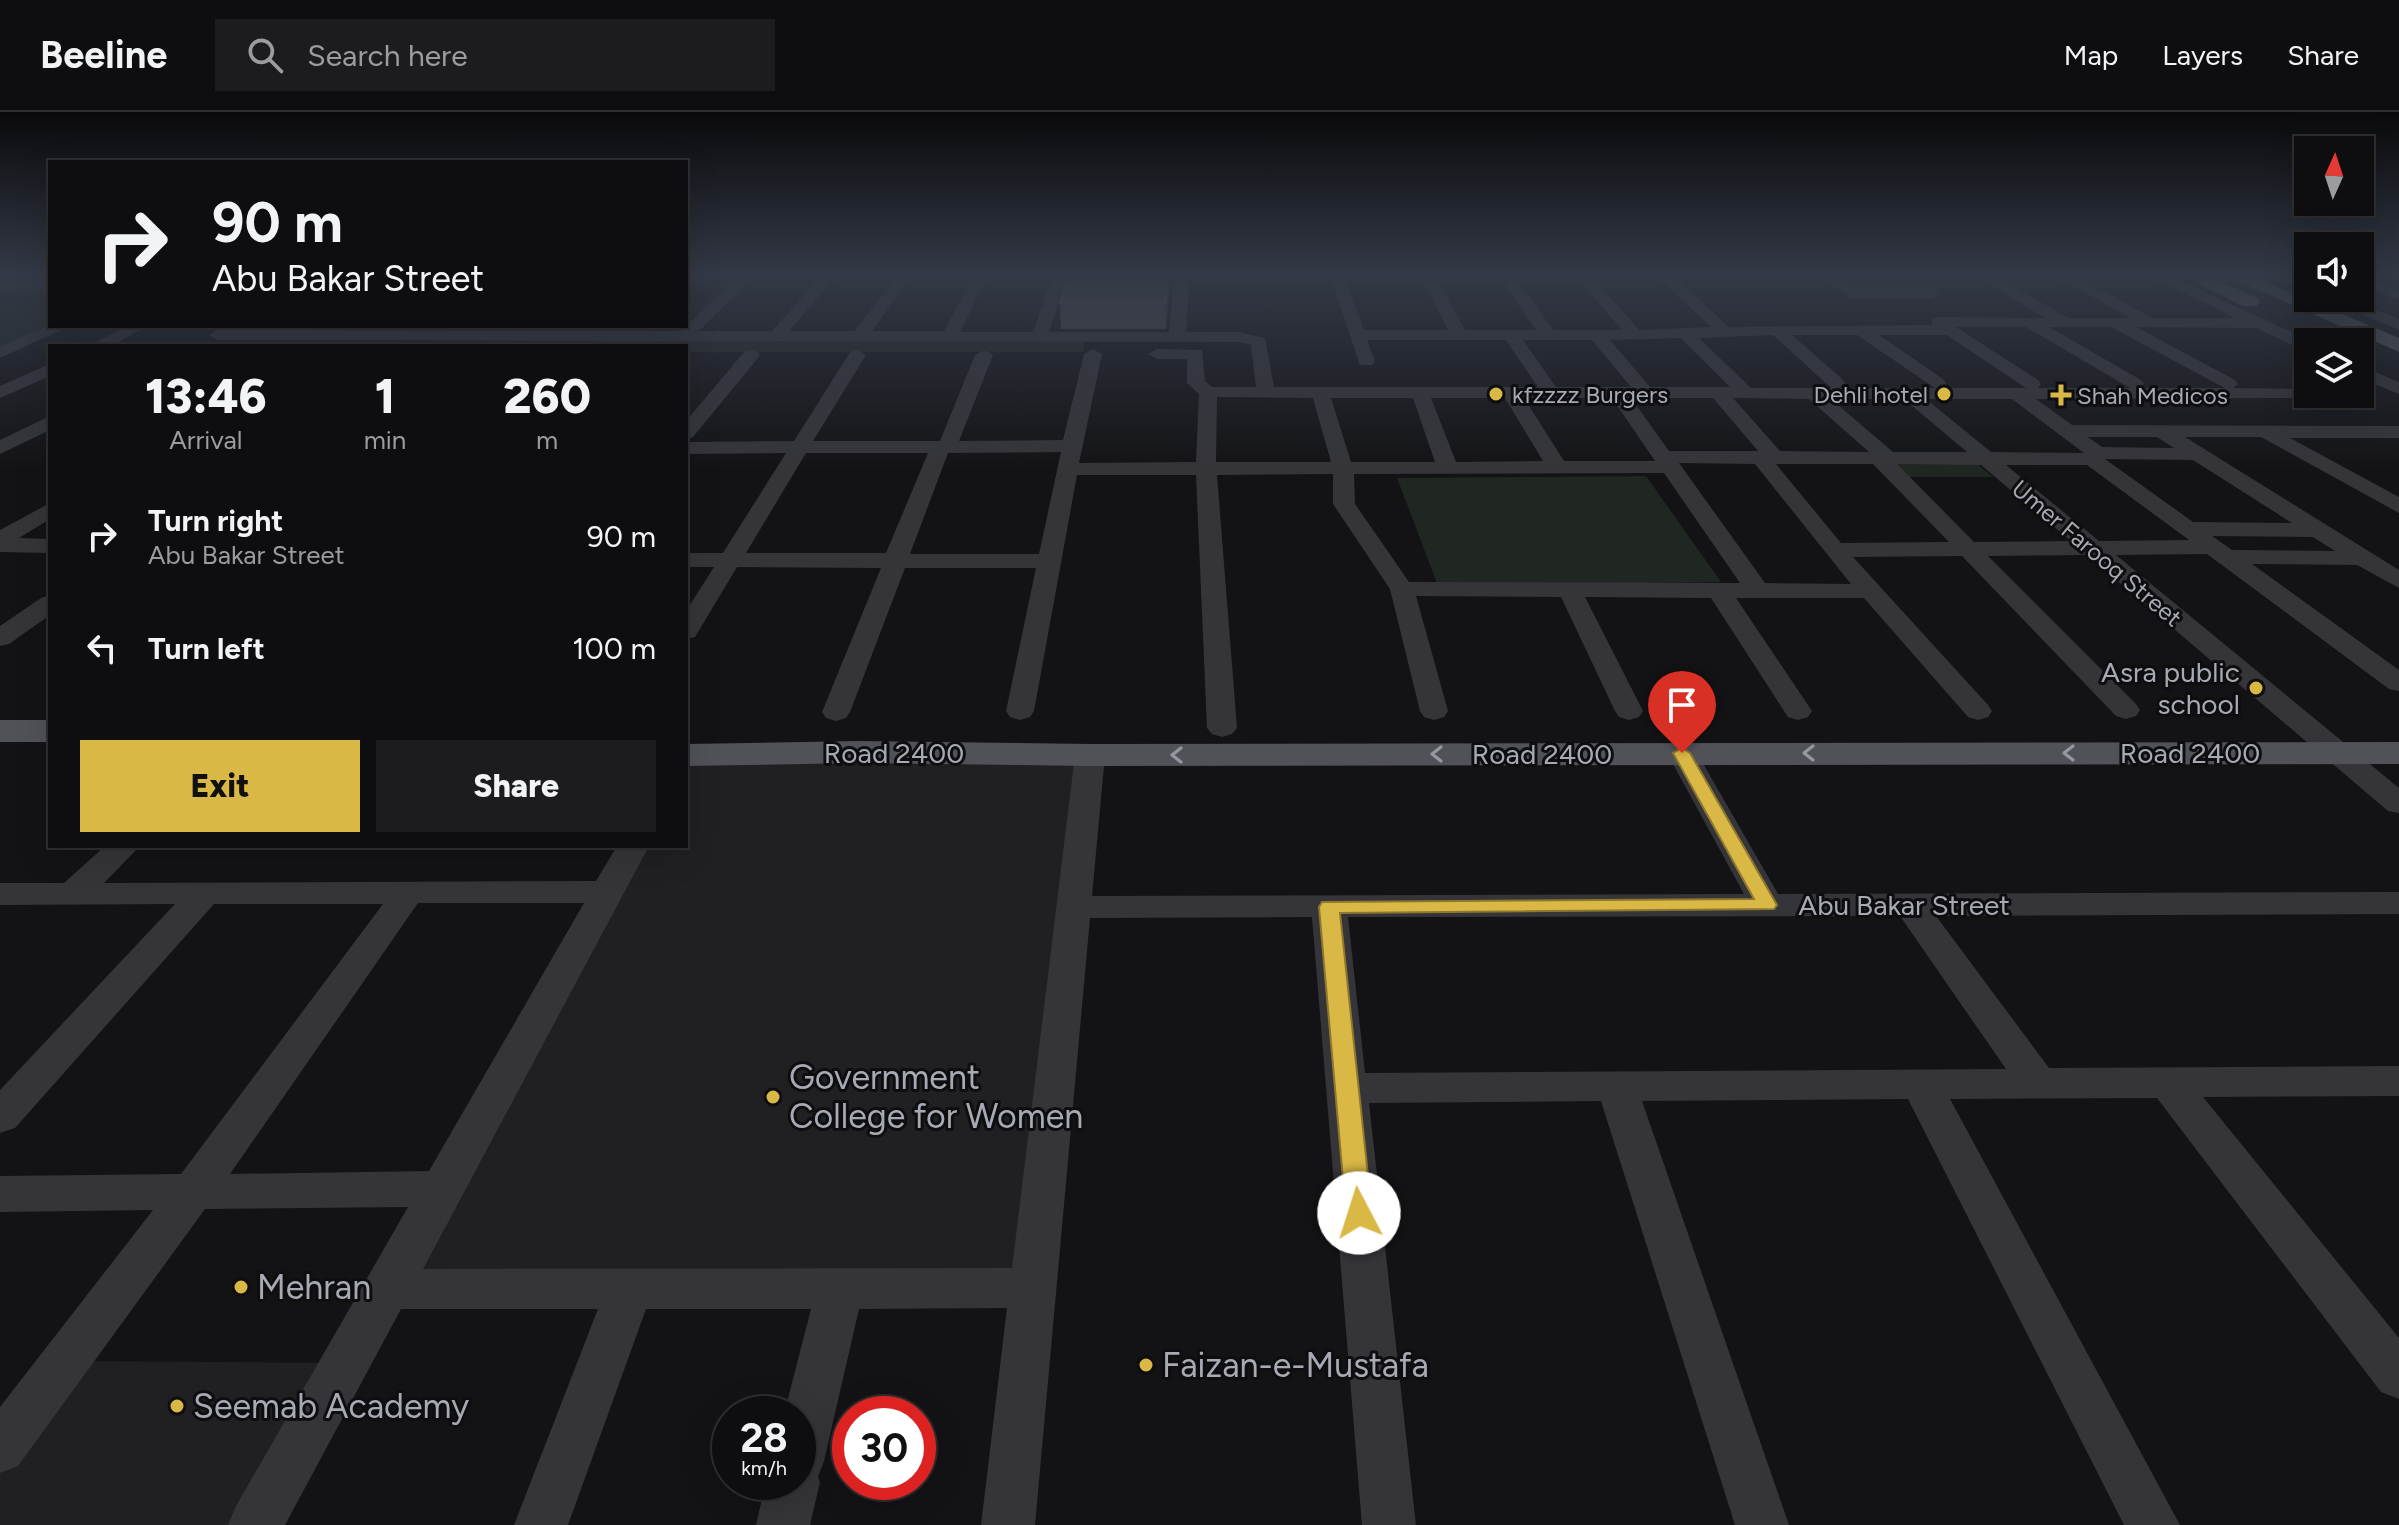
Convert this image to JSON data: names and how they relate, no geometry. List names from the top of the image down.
{
  "streets": {
    "main road": ["Road 2400"],
    "street": ["Umer Farooq Street", "Abu Bakar Street"]
  },
  "crossings": [
    ["Umer Farooq Street", "Road 2400"]
  ],
  "places": {
    "other": [
      "kfzzzz Burgers",
      "Dehli hotel",
      "Asra public school",
      "Government College for Women",
      "Mehran",
      "Faizan-e-Mustafa",
      "Seemab Academy"
    ],
    "health": ["Shah Medicos"]
  },
  "north": "top",
  "page": {
    "header": "Beeline",
    "search": "Search here",
    "nav": ["Map", "Layers", "Share"],
    "turn": ["90 m", "Abu Bakar Street"],
    "eta": [
      "13:46",
      "Arrival",
      "1",
      "min",
      "260",
      "m"
    ],
    "list": [
      {
        "name": "Turn right",
        "note": "Abu Bakar Street",
        "value": "90 m"
      },
      {
        "name": "Turn left",
        "value": "100 m"
      }
    ],
    "buttons": ["Exit", "Share"],
    "speed": "28 km/h",
    "limit": "30"
  }
}
